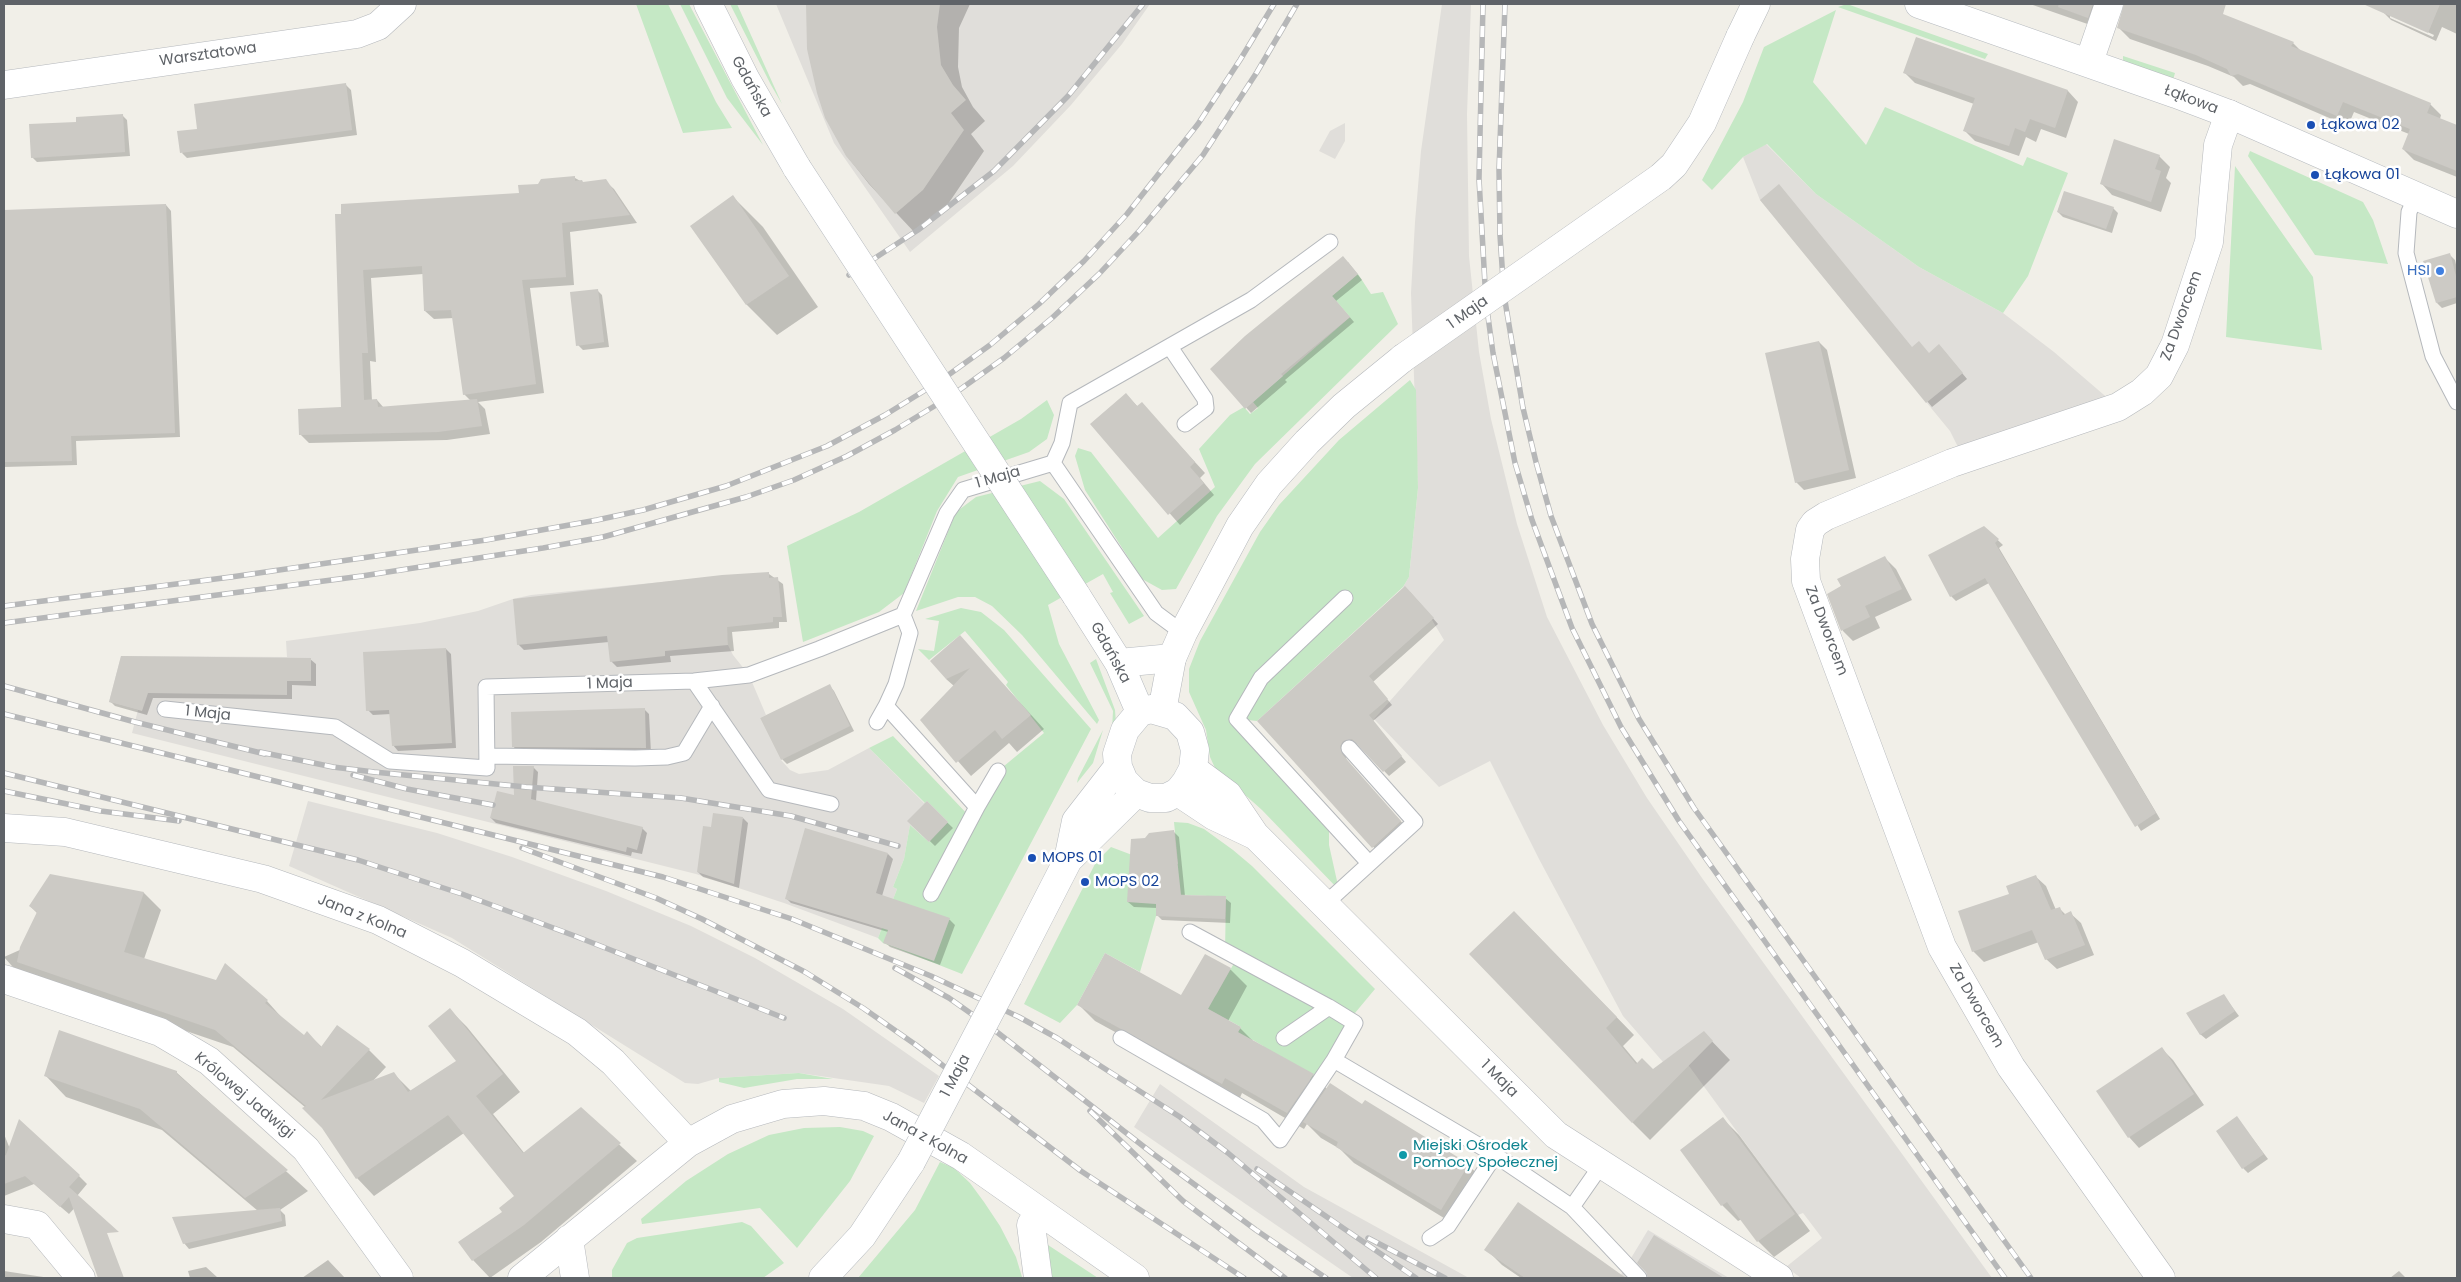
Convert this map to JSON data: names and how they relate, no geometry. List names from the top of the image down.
{
  "streets": {
    "street": [
      "Warsztatowa",
      "Gdańska",
      "Łąkowa",
      "1 Maja",
      "Za Dworcem",
      "Jana z Kolna",
      "Królowej Jadwigi"
    ]
  },
  "crossings": [
    ["Gdańska", "1 Maja"],
    ["Łąkowa", "Za Dworcem"]
  ],
  "places": [
    "Łąkowa 02",
    "Łąkowa 01",
    "HSI",
    "MOPS 01",
    "MOPS 02",
    "Miejski Ośrodek Pomocy Społecznej"
  ]
}
